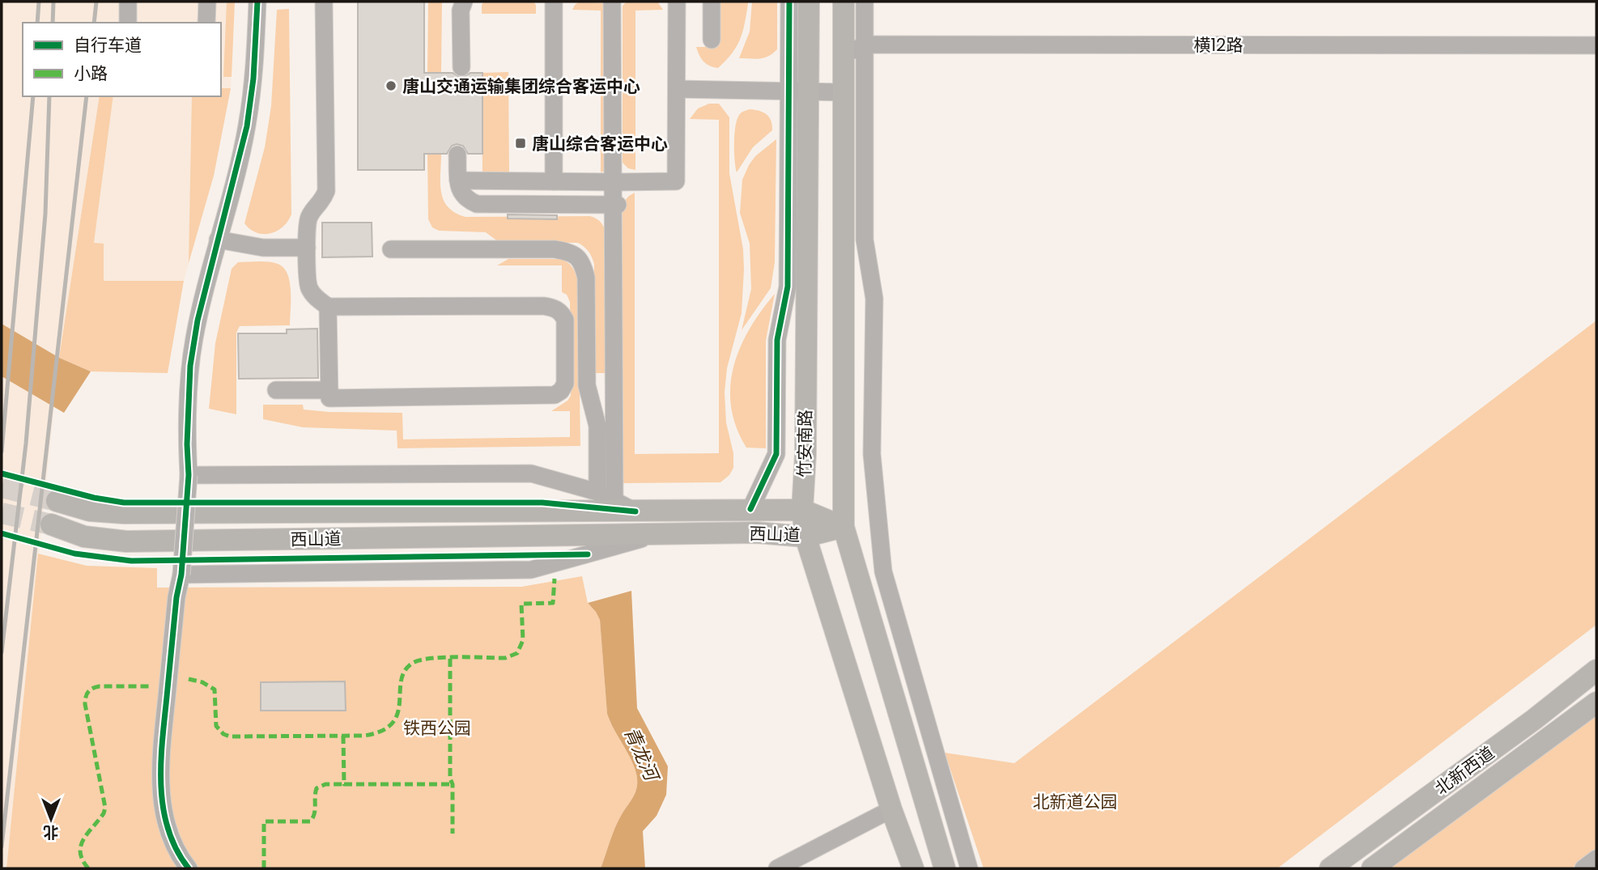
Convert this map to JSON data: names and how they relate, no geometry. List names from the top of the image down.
{
  "streets": {
    "main road": ["竹安南路", "西山道", "北新西道"],
    "street": ["横12路"]
  },
  "crossings": [
    ["竹安南路", "西山道"]
  ],
  "water": ["青龙河"],
  "parks": ["铁西公园", "北新道公园"],
  "places": {
    "other": ["唐山交通运输集团综合客运中心"],
    "transit": ["唐山综合客运中心"]
  },
  "legend": ["自行车道", "小路"],
  "north": "bottom"
}
